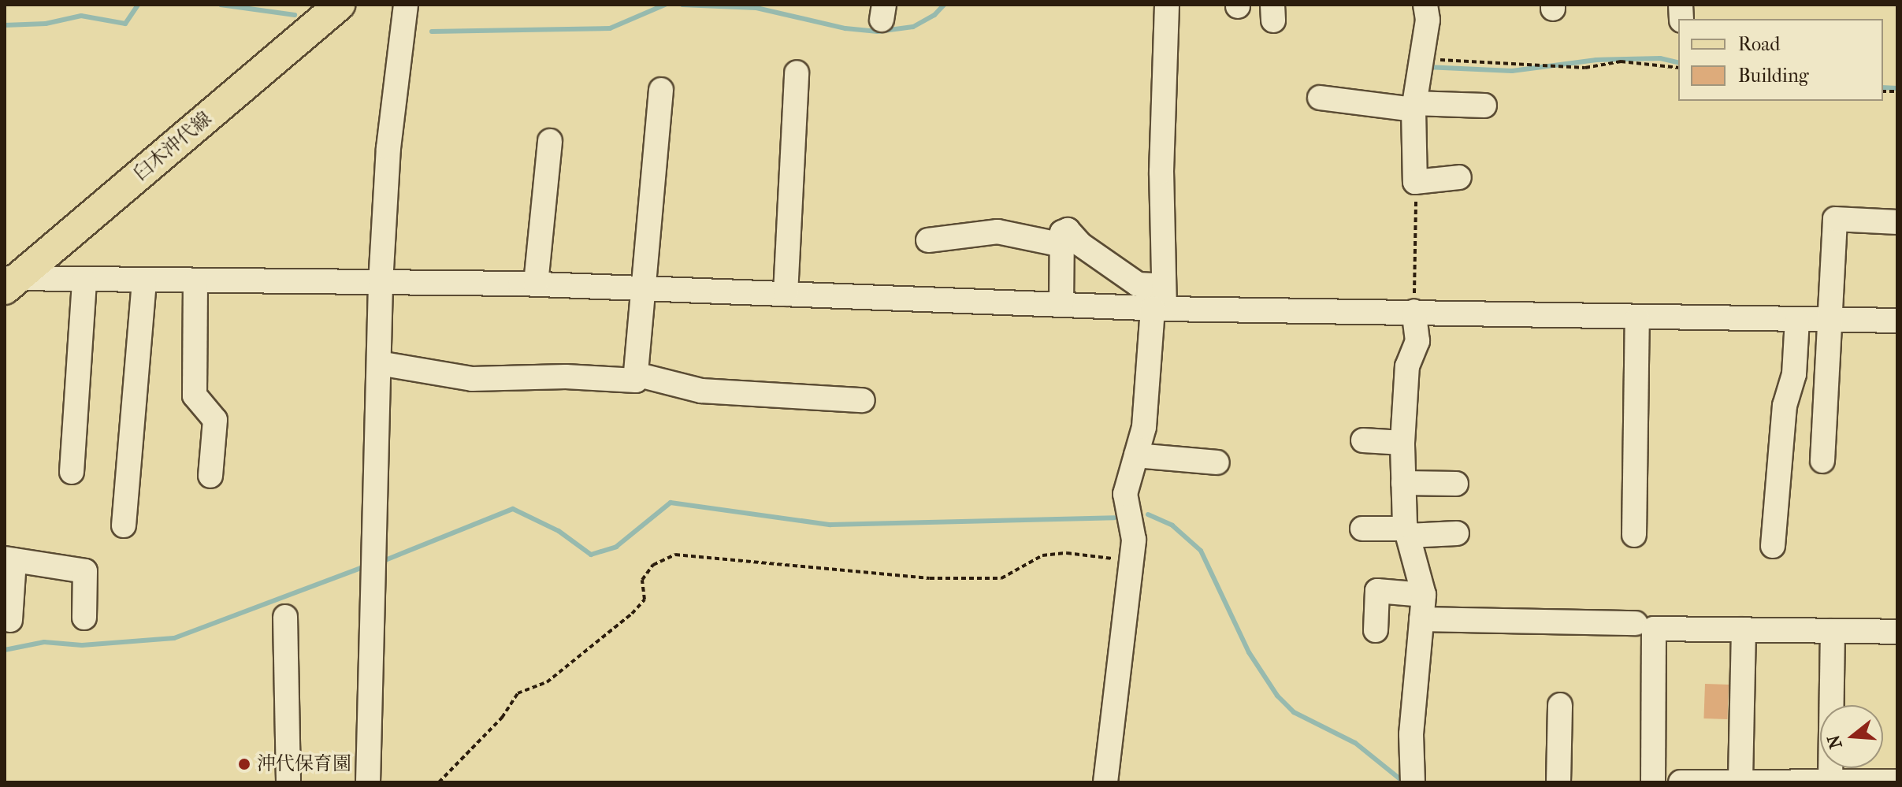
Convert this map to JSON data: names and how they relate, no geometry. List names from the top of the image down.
{
  "streets": {
    "main road": ["臼木沖代線"]
  },
  "places": ["沖代保育園"],
  "legend": ["Road", "Building"],
  "north": "left"
}
